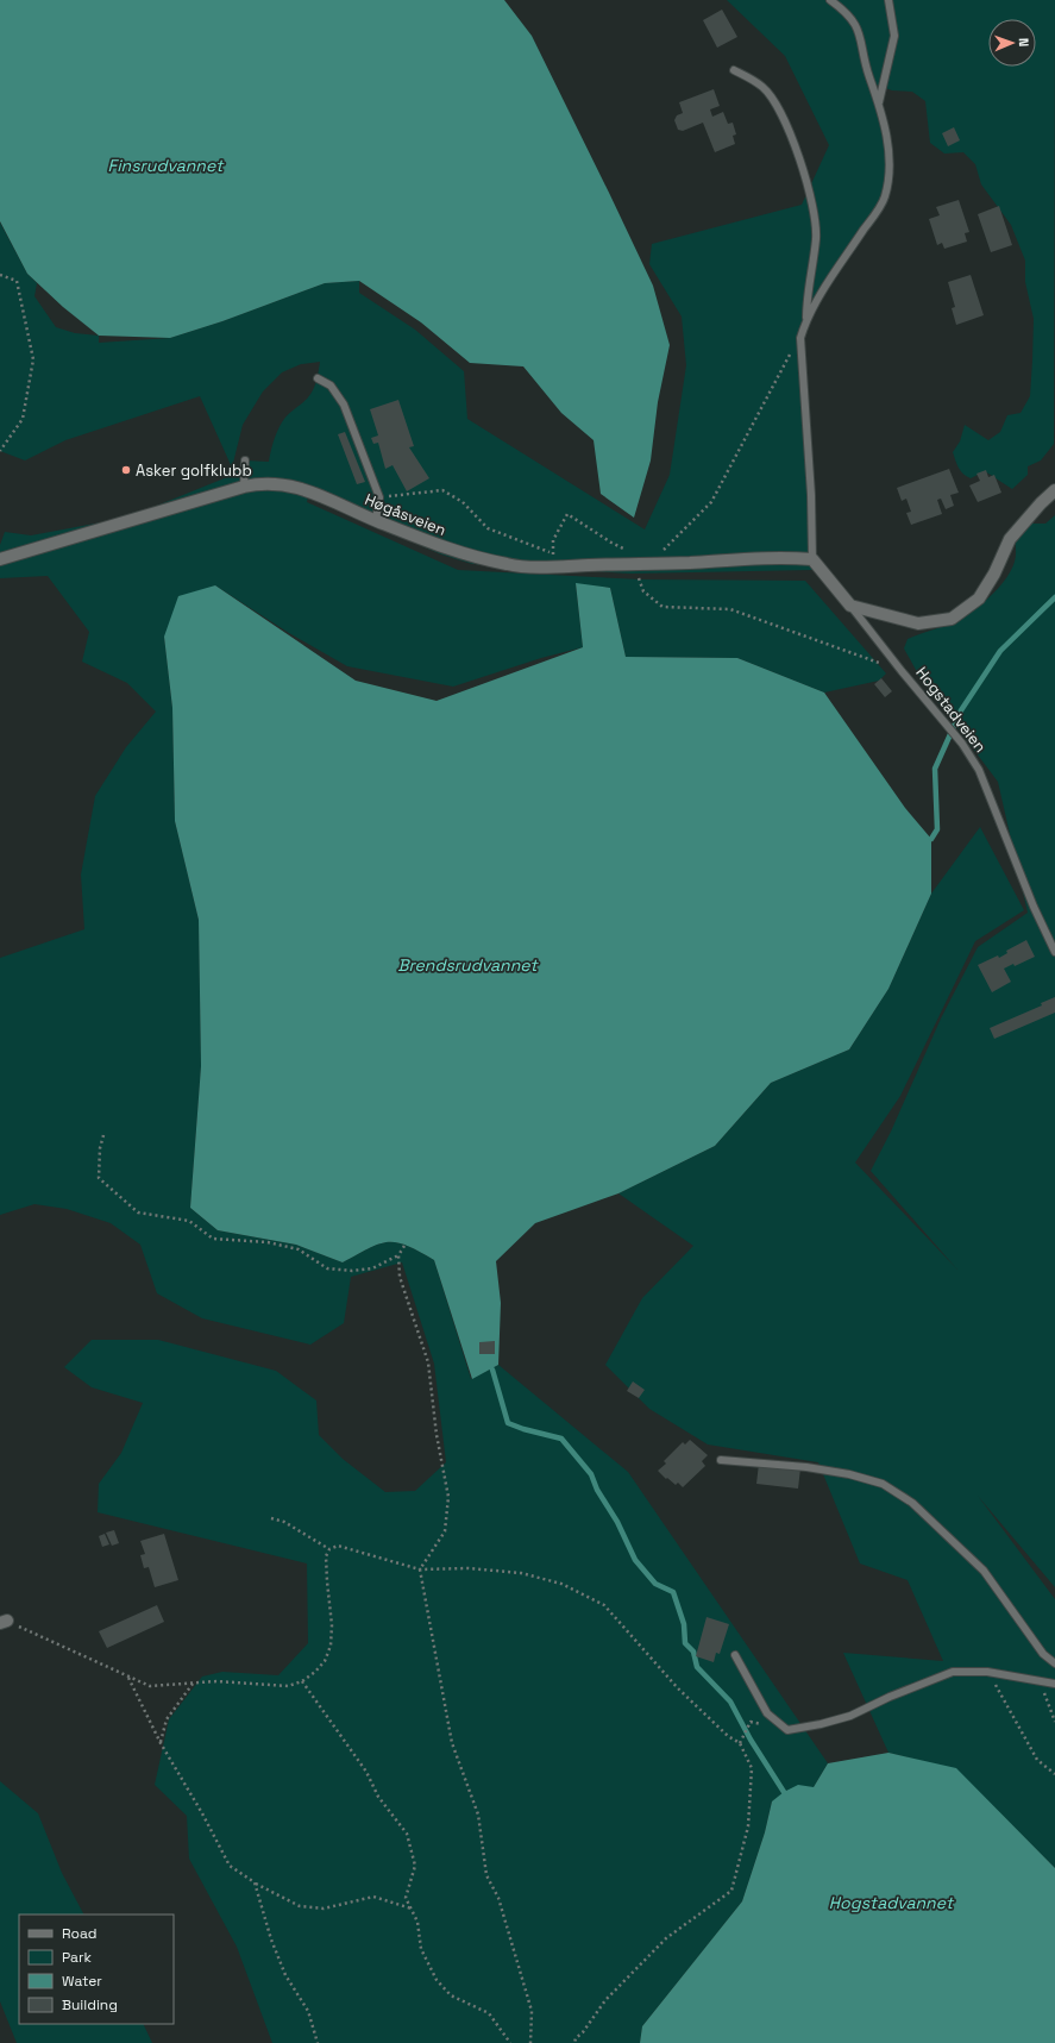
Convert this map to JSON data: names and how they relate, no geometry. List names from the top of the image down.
{
  "streets": {
    "street": ["Høgåsveien", "Hogstadveien"]
  },
  "crossings": [
    ["Høgåsveien", "Hogstadveien"]
  ],
  "water": ["Finsrudvannet", "Brendsrudvannet", "Hogstadvannet"],
  "places": ["Asker golfklubb"],
  "legend": [
    "Road",
    "Park",
    "Water",
    "Building"
  ],
  "north": "right"
}
